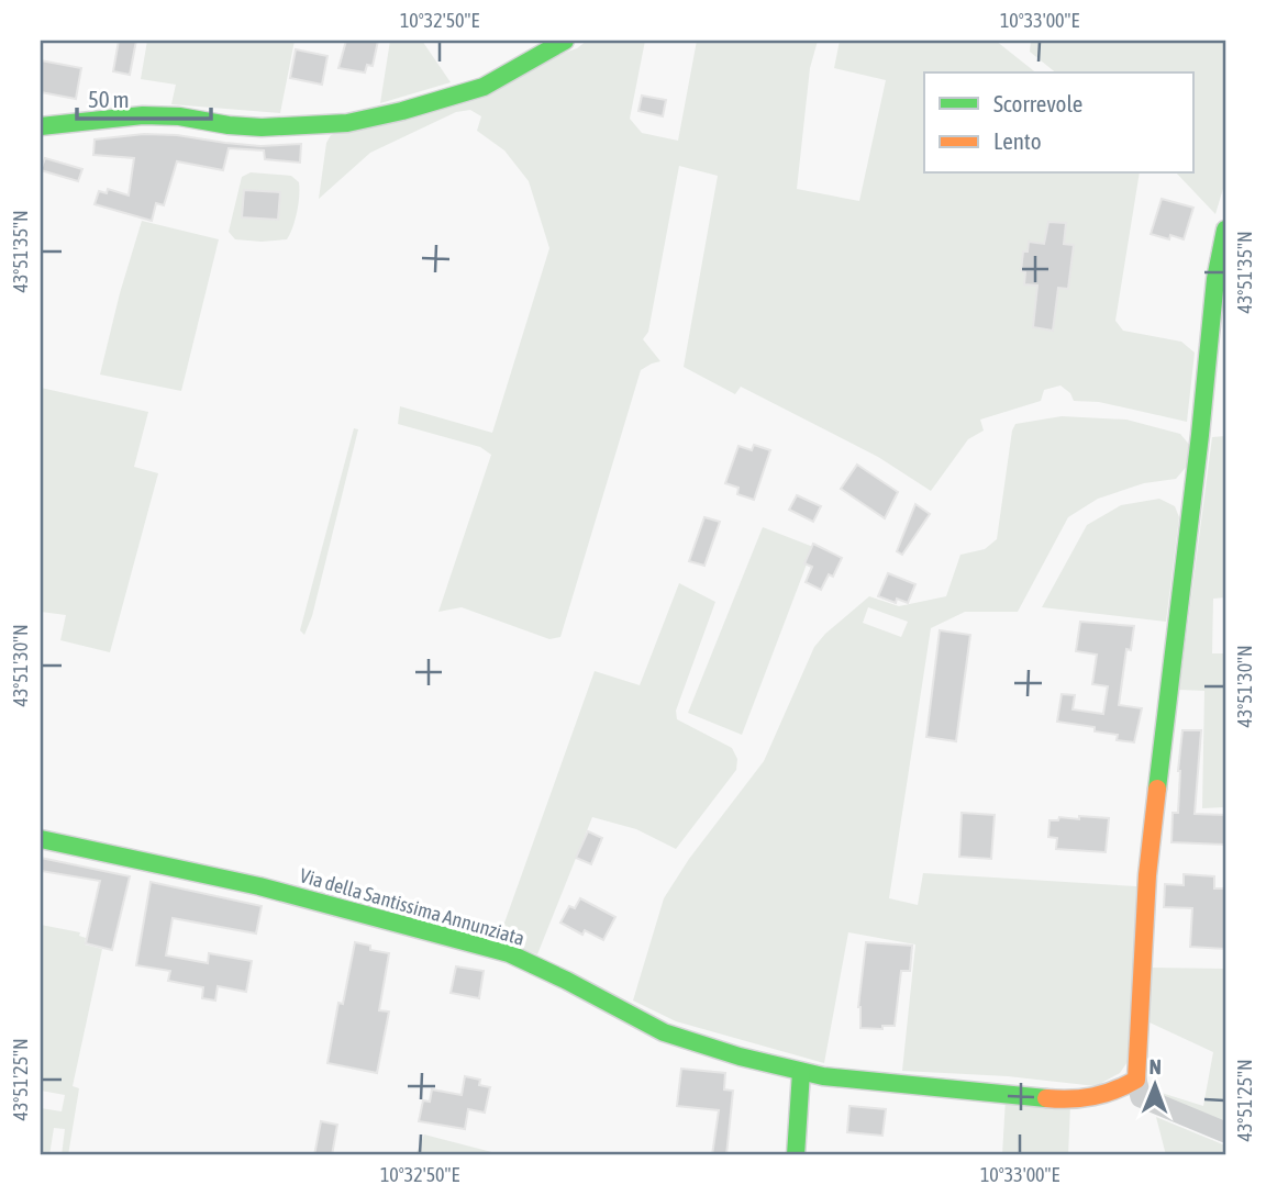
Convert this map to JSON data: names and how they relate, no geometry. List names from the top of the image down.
{
  "streets": {
    "street": ["Via della Santissima Annunziata"]
  },
  "legend": ["Scorrevole", "Lento"],
  "scale_bar": "50 m",
  "north": "top",
  "coordinates": [
    "10°32'50\"E",
    "10°33'00\"E",
    "43°51'35\"N",
    "43°51'30\"N",
    "43°51'25\"N"
  ]
}
